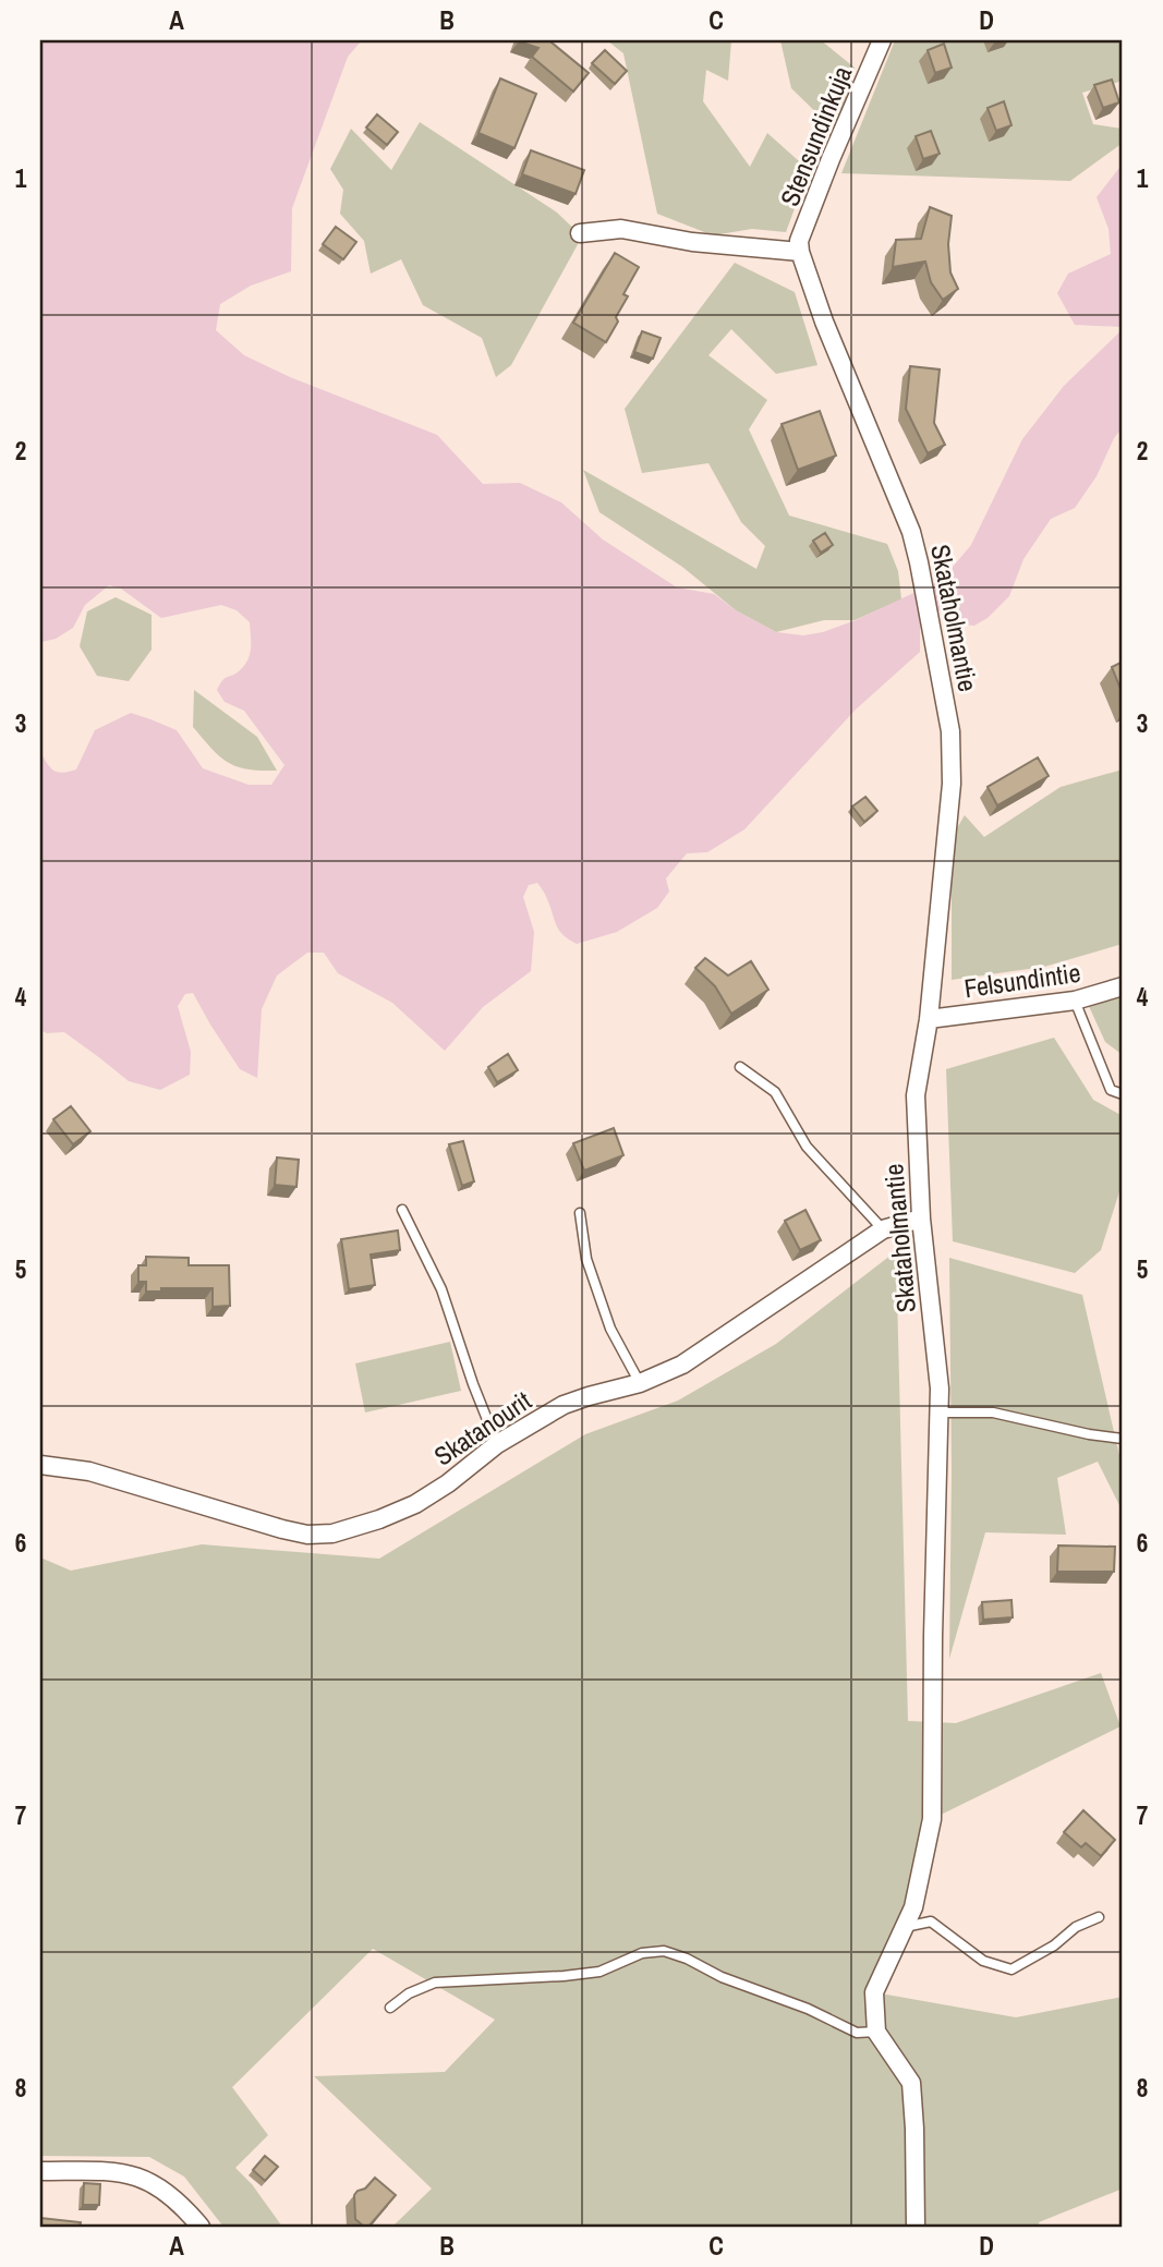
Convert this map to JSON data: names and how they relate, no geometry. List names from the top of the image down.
{
  "streets": {
    "street": [
      "Stensundinkuja",
      "Skataholmantie",
      "Felsundintie",
      "Skatanourit"
    ]
  },
  "crossings": [
    ["Stensundinkuja", "Skataholmantie"],
    ["Skataholmantie", "Felsundintie"],
    ["Skataholmantie", "Skatanourit"]
  ],
  "grid": {
    "columns": [
      "A",
      "B",
      "C",
      "D"
    ],
    "rows": [
      "1",
      "2",
      "3",
      "4",
      "5",
      "6",
      "7",
      "8"
    ]
  }
}
